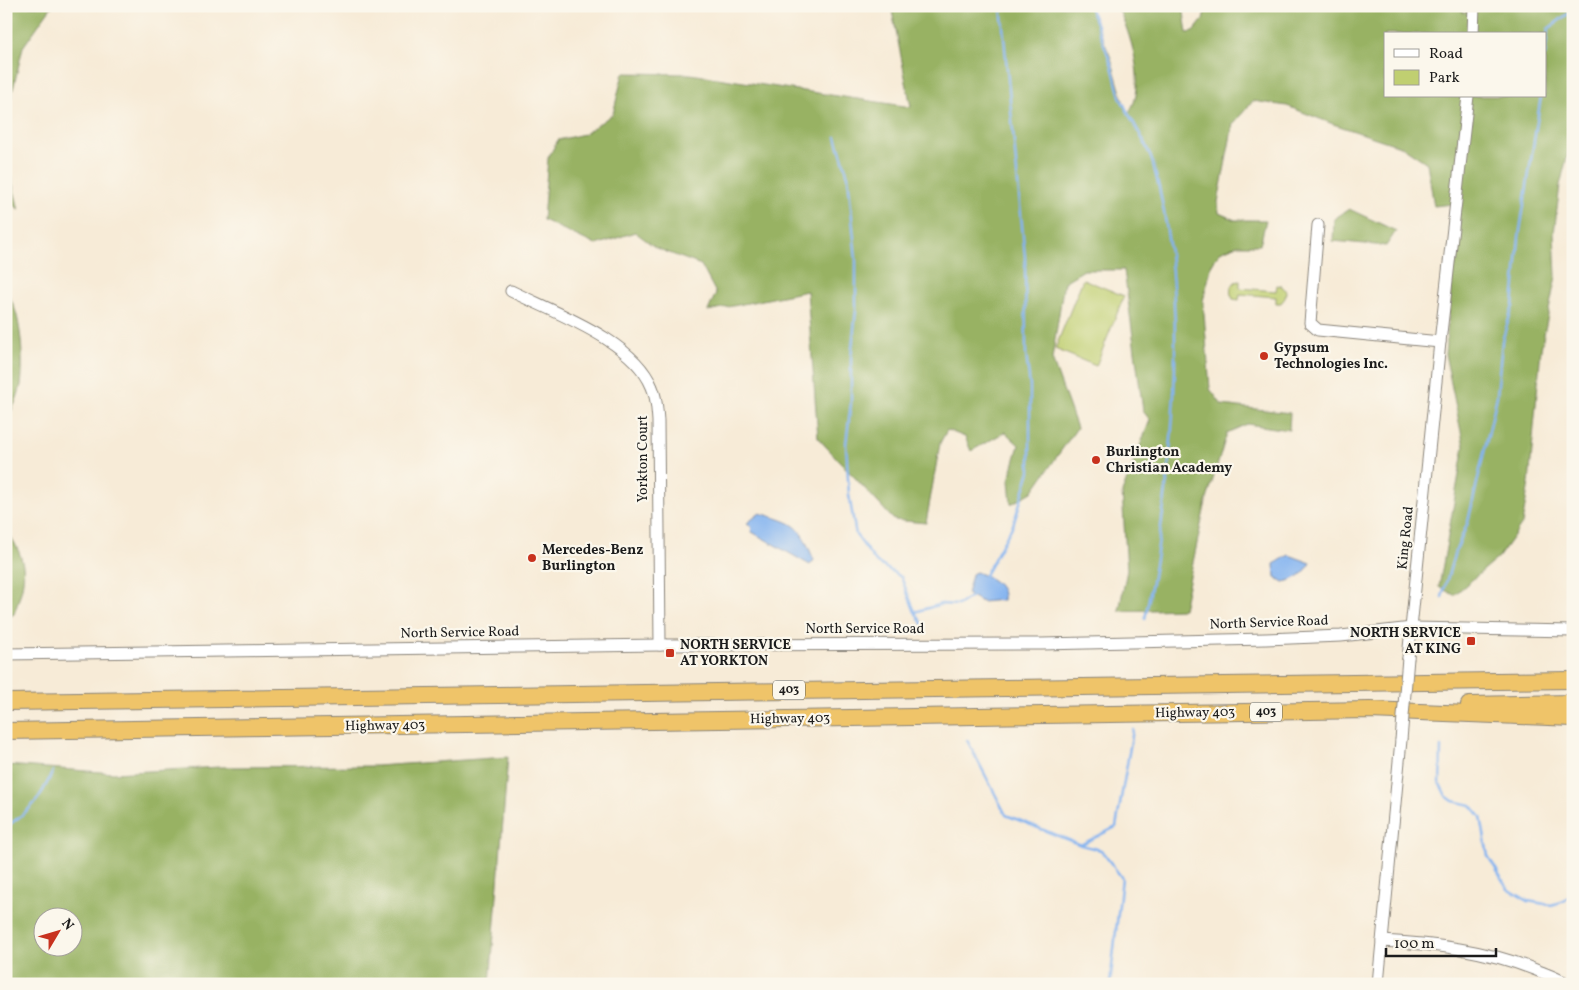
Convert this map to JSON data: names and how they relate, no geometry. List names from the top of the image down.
{
  "streets": {
    "highway": ["403", "Highway 403"],
    "street": ["Yorkton Court", "King Road", "North Service Road"]
  },
  "crossings": [
    ["Yorkton Court", "North Service Road"],
    ["King Road", "North Service Road"]
  ],
  "places": {
    "other": ["Gypsum Technologies Inc.", "Burlington Christian Academy", "Mercedes-Benz Burlington"],
    "transit": ["NORTH SERVICE AT KING", "NORTH SERVICE AT YORKTON"]
  },
  "legend": ["Road", "Park"],
  "scale_bar": "100 m",
  "north": "top right"
}
